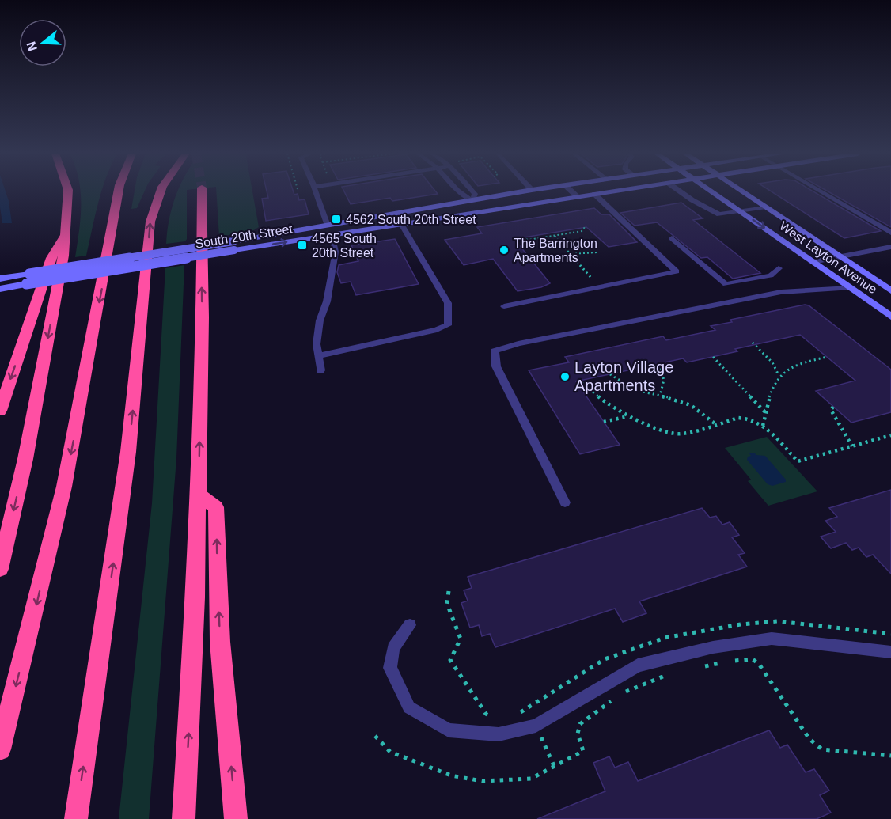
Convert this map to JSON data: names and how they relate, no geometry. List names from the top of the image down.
{
  "streets": {
    "street": ["South 20th Street", "West Layton Avenue"]
  },
  "places": {
    "transit": ["4562 South 20th Street", "4565 South 20th Street"],
    "other": ["The Barrington Apartments", "Layton Village Apartments"]
  },
  "north": "left"
}
